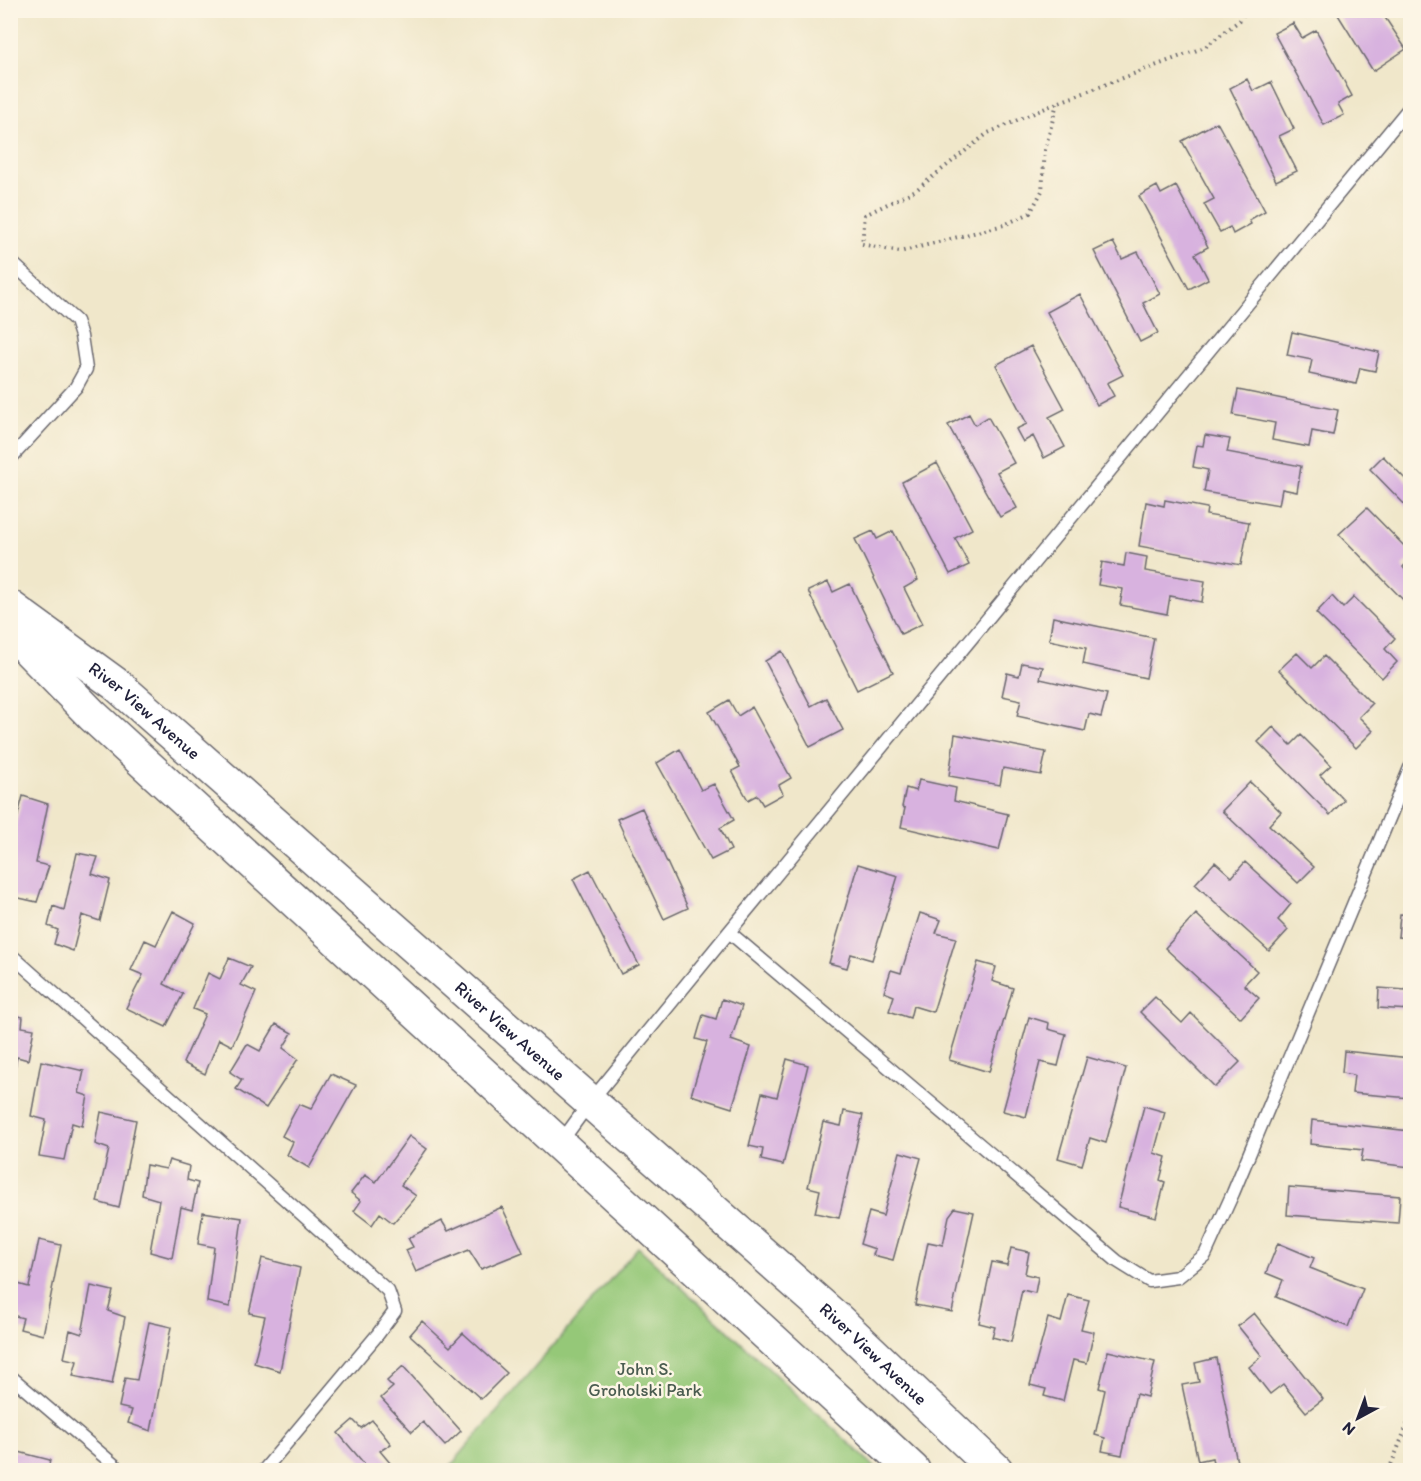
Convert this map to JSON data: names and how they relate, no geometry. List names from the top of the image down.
{
  "streets": {
    "main road": ["River View Avenue"]
  },
  "parks": ["John S. Groholski Park"],
  "north": "bottom left"
}
